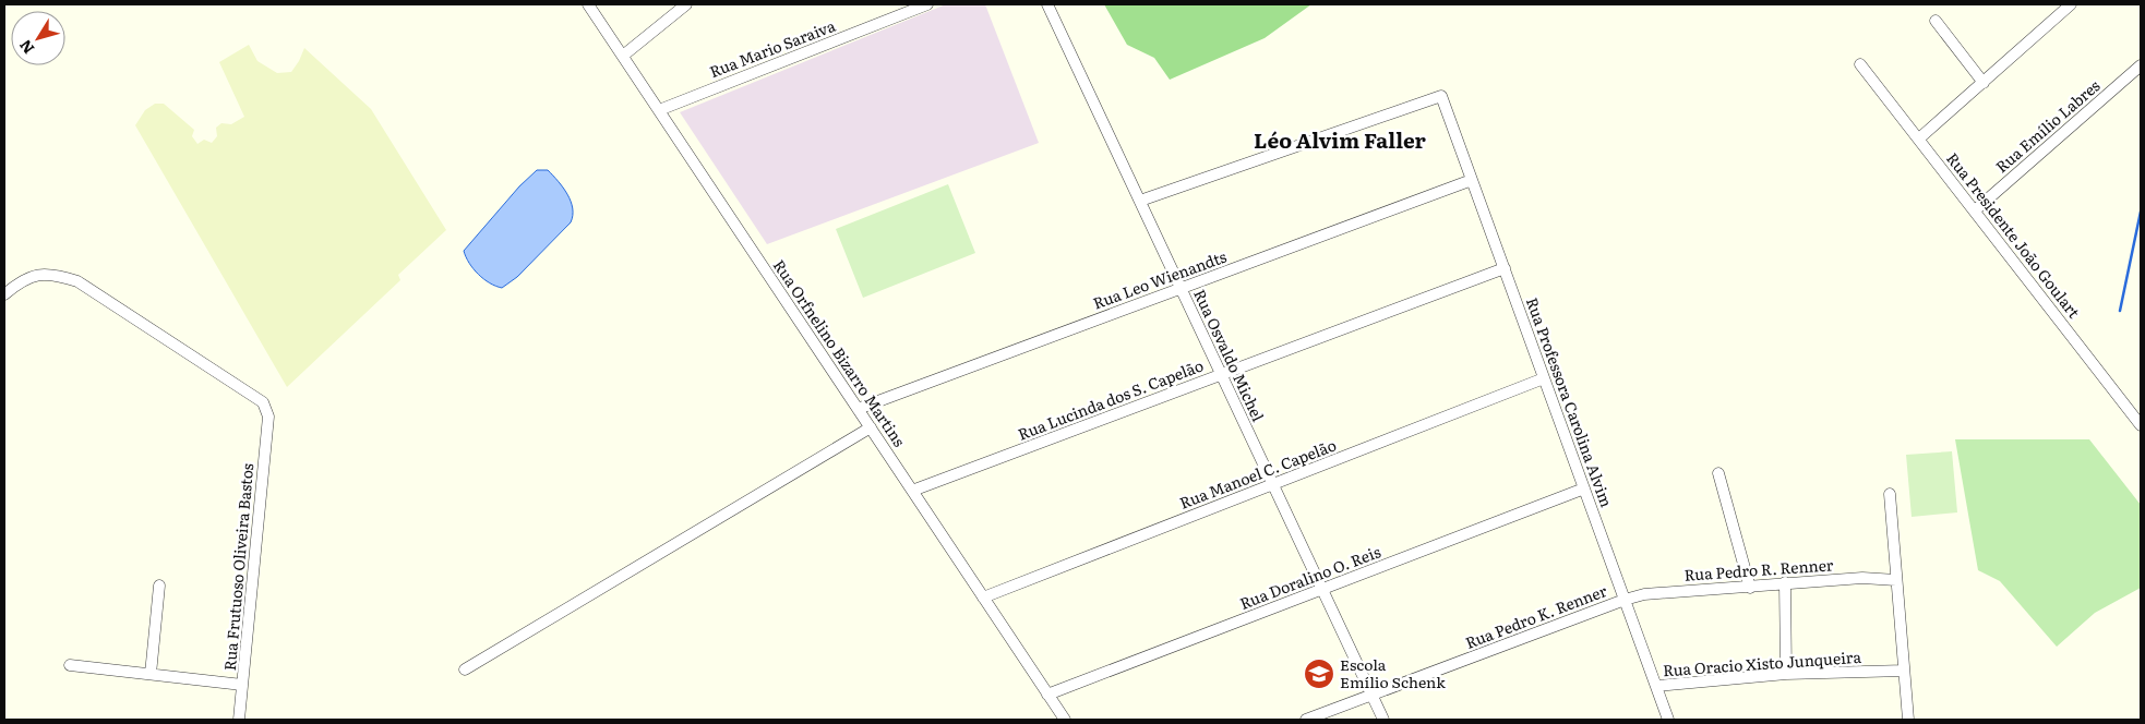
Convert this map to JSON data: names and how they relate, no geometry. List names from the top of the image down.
{
  "streets": {
    "street": [
      "Rua Mario Saraiva",
      "Rua Emílio Labres",
      "Rua Presidente João Goulart",
      "Rua Leo Wienandts",
      "Rua Orfnelino Bizarro Martins",
      "Rua Osvaldo Michel",
      "Rua Lucinda dos S. Capelão",
      "Rua Professora Carolina Alvim",
      "Rua Manoel C. Capelão",
      "Rua Frutuoso Oliveira Bastos",
      "Rua Pedro R. Renner",
      "Rua Doralino O. Reis",
      "Rua Pedro K. Renner",
      "Rua Oracio Xisto Junqueira"
    ]
  },
  "crossings": [
    ["Rua Mario Saraiva", "Rua Orfnelino Bizarro Martins"],
    ["Rua Emílio Labres", "Rua Presidente João Goulart"],
    ["Rua Leo Wienandts", "Rua Orfnelino Bizarro Martins"],
    ["Rua Leo Wienandts", "Rua Osvaldo Michel"],
    ["Rua Leo Wienandts", "Rua Professora Carolina Alvim"],
    ["Rua Orfnelino Bizarro Martins", "Rua Lucinda dos S. Capelão"],
    ["Rua Orfnelino Bizarro Martins", "Rua Manoel C. Capelão"],
    ["Rua Orfnelino Bizarro Martins", "Rua Doralino O. Reis"],
    ["Rua Osvaldo Michel", "Rua Lucinda dos S. Capelão"],
    ["Rua Osvaldo Michel", "Rua Professora Carolina Alvim"],
    ["Rua Osvaldo Michel", "Rua Manoel C. Capelão"],
    ["Rua Osvaldo Michel", "Rua Doralino O. Reis"],
    ["Rua Osvaldo Michel", "Rua Pedro K. Renner"],
    ["Rua Lucinda dos S. Capelão", "Rua Professora Carolina Alvim"],
    ["Rua Professora Carolina Alvim", "Rua Manoel C. Capelão"],
    ["Rua Professora Carolina Alvim", "Rua Pedro R. Renner"],
    ["Rua Professora Carolina Alvim", "Rua Doralino O. Reis"],
    ["Rua Professora Carolina Alvim", "Rua Pedro K. Renner"],
    ["Rua Professora Carolina Alvim", "Rua Oracio Xisto Junqueira"],
    ["Rua Pedro R. Renner", "Rua Pedro K. Renner"]
  ],
  "districts": ["Léo Alvim Faller"],
  "places": {
    "school or university": ["Escola Emílio Schenk"]
  },
  "north": "bottom left"
}
